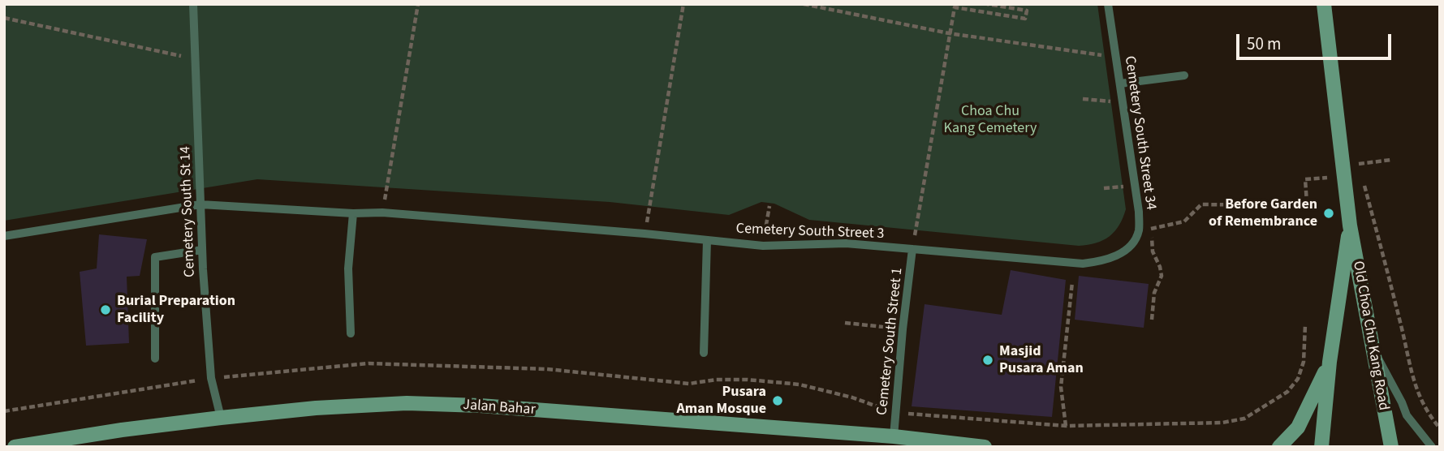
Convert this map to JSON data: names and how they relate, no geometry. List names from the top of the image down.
{
  "streets": {
    "main road": ["Old Choa Chu Kang Road", "Jalan Bahar"],
    "lane": [
      "Cemetery South Street 34",
      "Cemetery South St 14",
      "Cemetery South Street 3",
      "Cemetery South Street 1"
    ]
  },
  "crossings": [
    ["Cemetery South Street 34", "Cemetery South Street 3"],
    ["Cemetery South Street 34", "Cemetery South Street 1"],
    ["Cemetery South St 14", "Cemetery South Street 3"],
    ["Cemetery South St 14", "Jalan Bahar"],
    ["Cemetery South Street 3", "Cemetery South Street 1"],
    ["Cemetery South Street 1", "Jalan Bahar"]
  ],
  "parks": ["Choa Chu Kang Cemetery"],
  "places": [
    "Before Garden of Remembrance",
    "Burial Preparation Facility",
    "Masjid Pusara Aman",
    "Pusara Aman Mosque"
  ],
  "scale_bar": "50 m"
}
